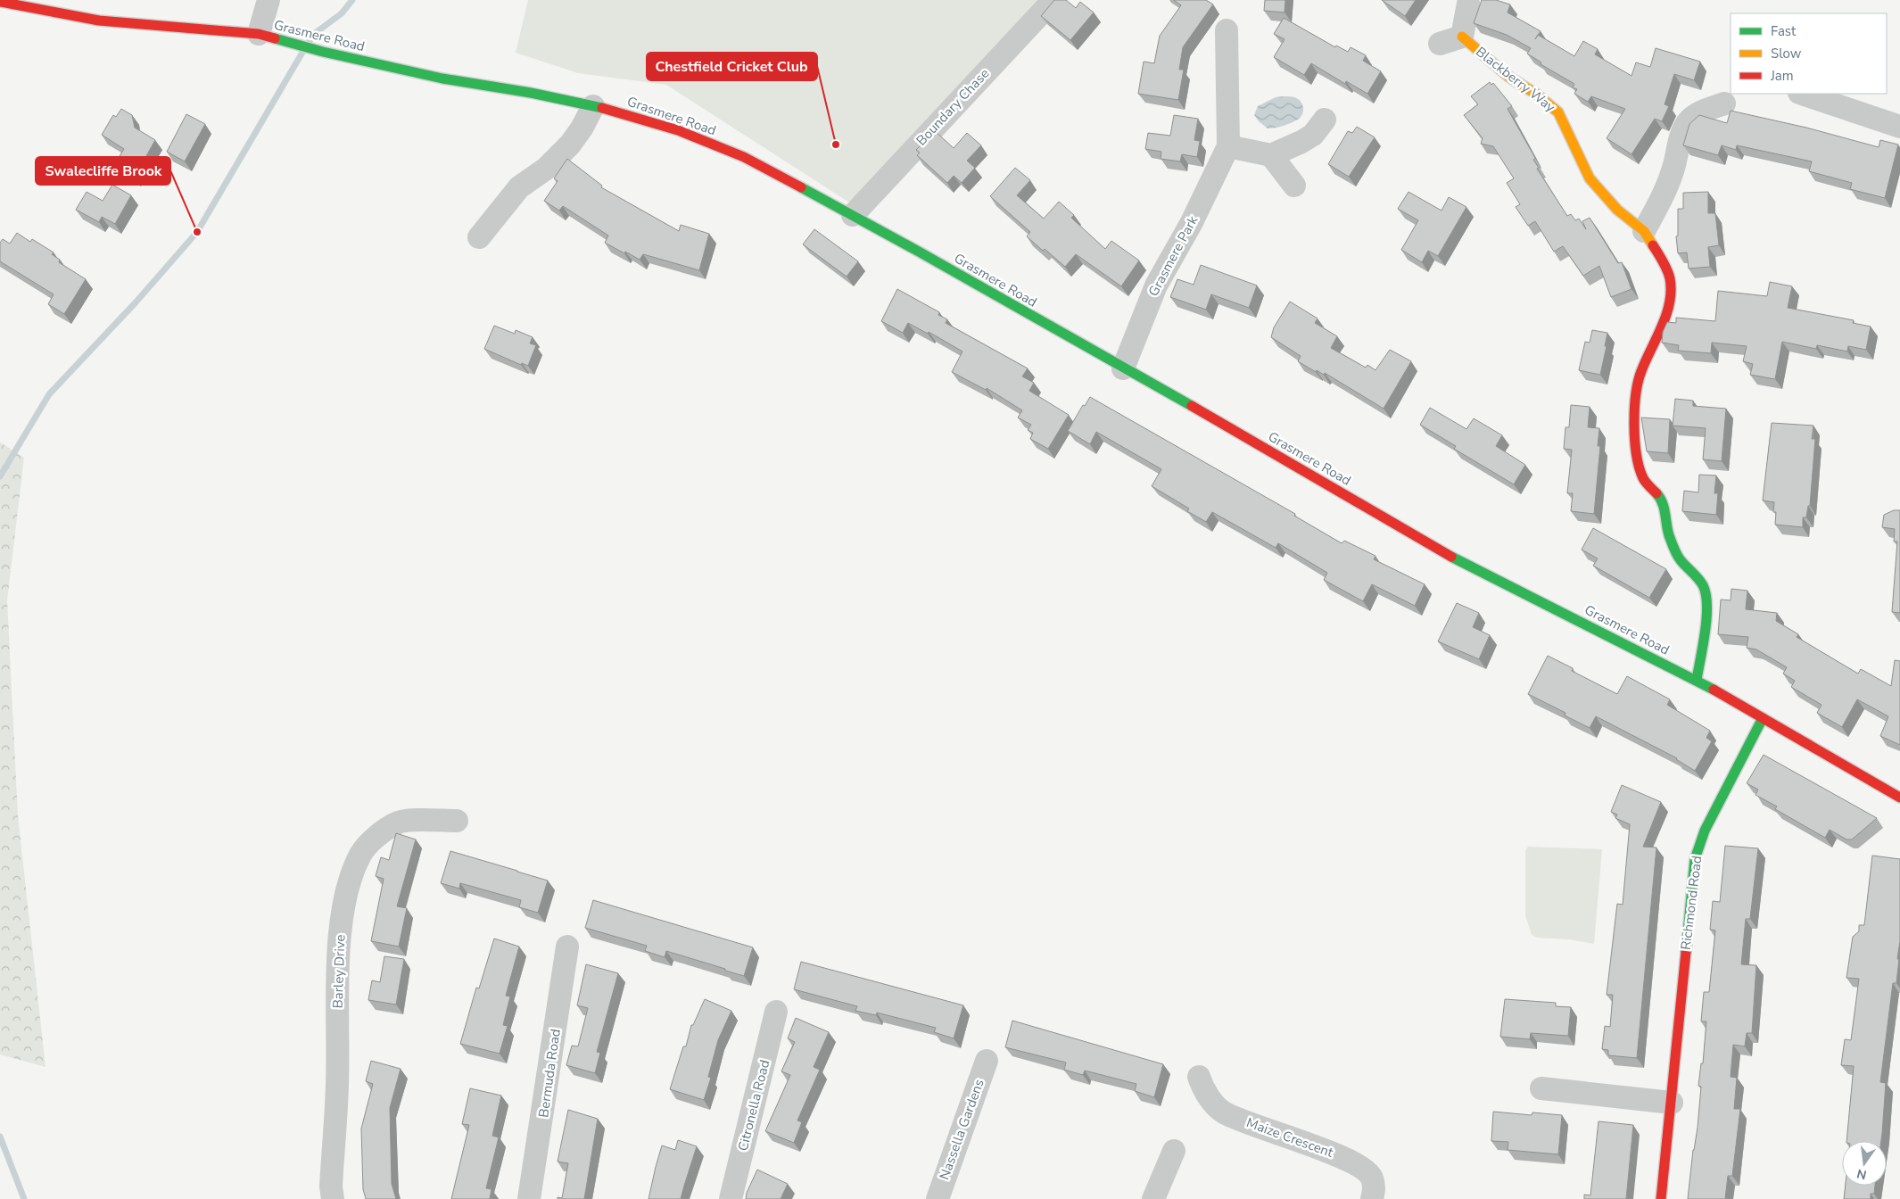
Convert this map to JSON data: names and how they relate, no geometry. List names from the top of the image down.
{
  "streets": {
    "street": [
      "Grasmere Road",
      "Blackberry Way",
      "Boundary Chase",
      "Grasmere Park",
      "Richmond Road",
      "Barley Drive",
      "Bermuda Road",
      "Citronella Road",
      "Nassella Gardens",
      "Maize Crescent"
    ]
  },
  "crossings": [
    ["Grasmere Road", "Blackberry Way"],
    ["Grasmere Road", "Boundary Chase"],
    ["Grasmere Road", "Grasmere Park"],
    ["Grasmere Road", "Richmond Road"]
  ],
  "places": ["Chestfield Cricket Club", "Swalecliffe Brook"],
  "legend": ["Fast", "Slow", "Jam"],
  "north": "bottom"
}
